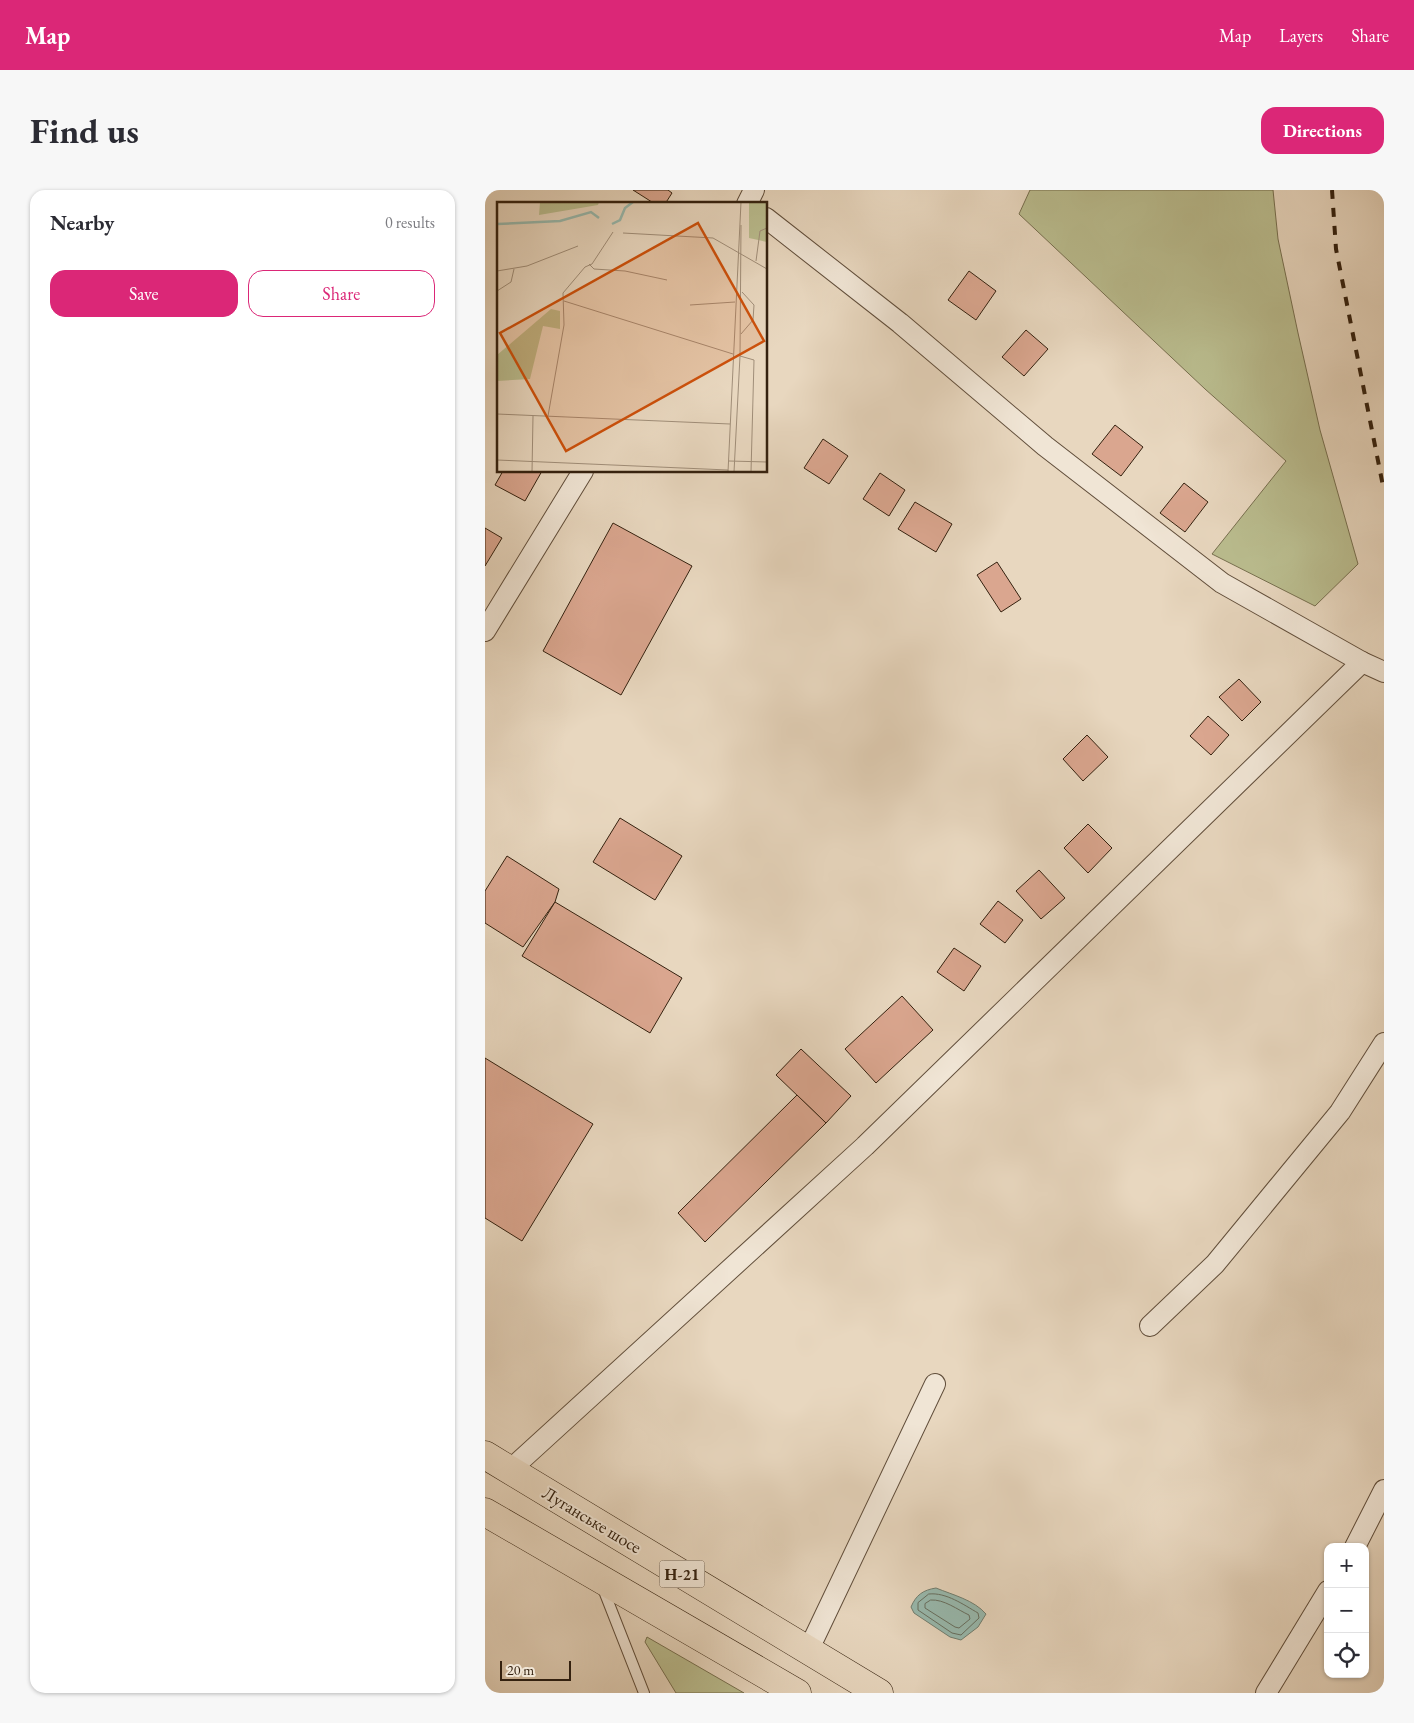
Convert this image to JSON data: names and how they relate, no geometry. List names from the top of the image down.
{
  "streets": {
    "main road": ["Луганське шосе", "Н-21"]
  },
  "scale_bar": "20 m",
  "page": {
    "header": "Map",
    "nav": ["Map", "Layers", "Share"],
    "buttons": [
      "Directions",
      ["Save", "Share"]
    ],
    "title": "Find us",
    "heading": ["Nearby", "0 results"],
    "map_buttons": ["+", "−"],
    "scale": "20 m"
  }
}
